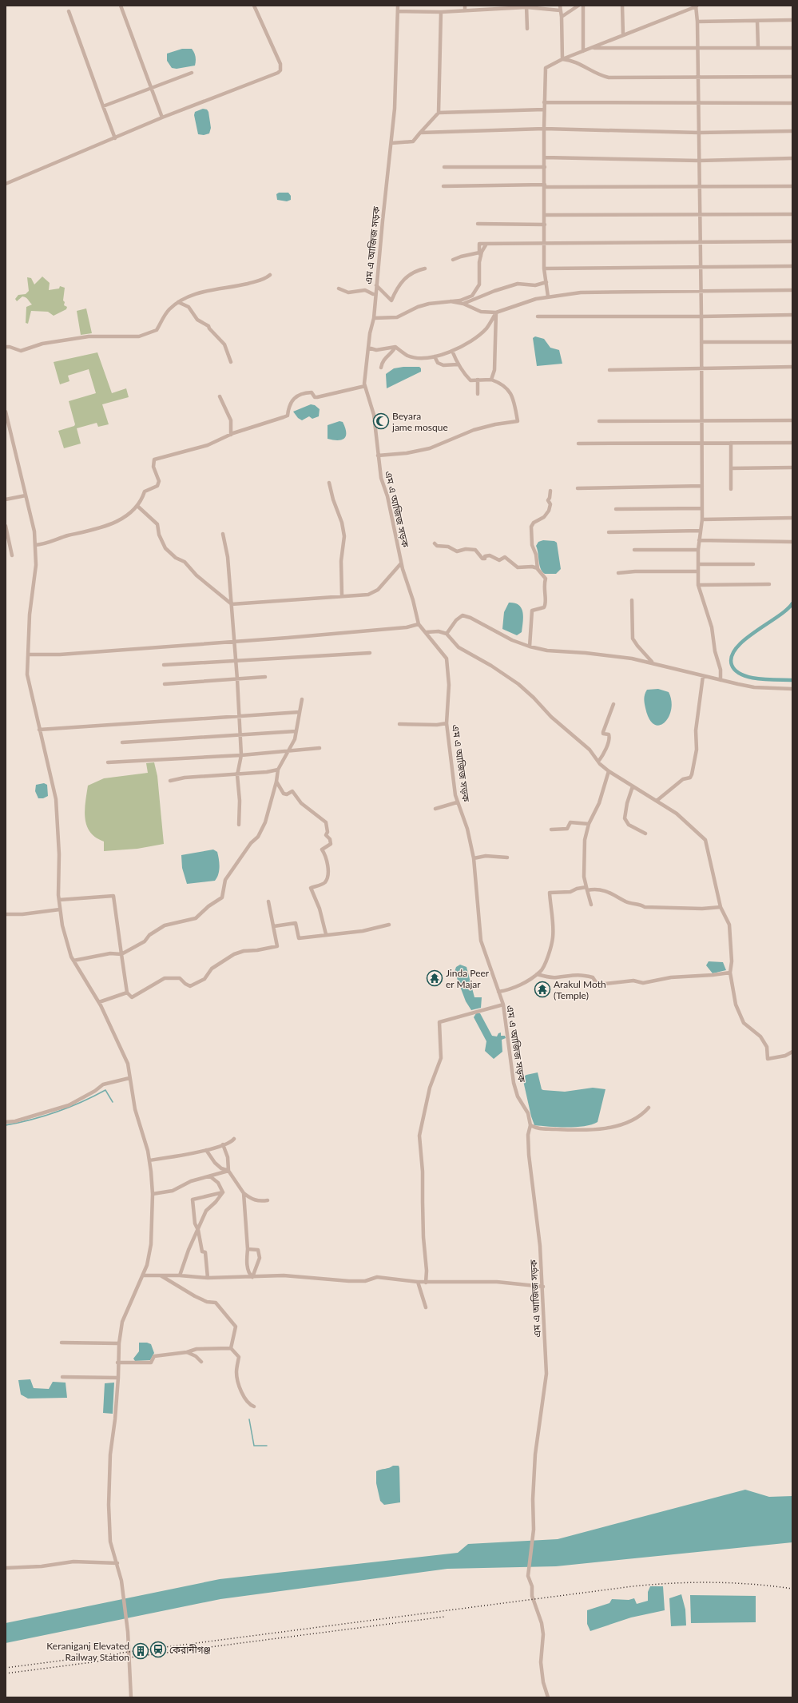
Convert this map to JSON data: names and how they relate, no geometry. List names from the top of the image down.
{
  "streets": {
    "street": ["এম এ আজিজ সড়ক"]
  },
  "places": {
    "mosque": ["Beyara jame mosque"],
    "temple": ["Jinda Peer er Majar", "Arakul Moth (Temple)"],
    "station": ["কেরানীগঞ্জ"],
    "building": ["Keraniganj Elevated Railway Station"]
  }
}
